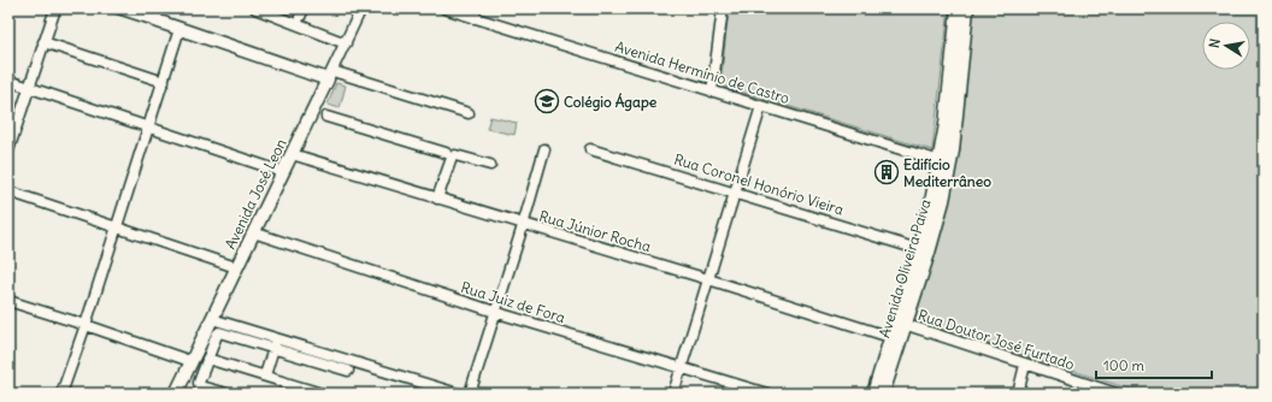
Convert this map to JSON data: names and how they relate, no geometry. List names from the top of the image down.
{
  "streets": {
    "main road": ["Avenida José Leon", "Avenida Oliveira Paiva"],
    "street": [
      "Avenida Hermínio de Castro",
      "Rua Coronel Honório Vieira",
      "Rua Júnior Rocha",
      "Rua Juiz de Fora",
      "Rua Doutor José Furtado"
    ]
  },
  "crossings": [
    ["Avenida Hermínio de Castro", "Avenida Oliveira Paiva"],
    ["Rua Coronel Honório Vieira", "Avenida Oliveira Paiva"],
    ["Avenida José Leon", "Rua Júnior Rocha"],
    ["Avenida José Leon", "Rua Juiz de Fora"],
    ["Rua Júnior Rocha", "Avenida Oliveira Paiva"],
    ["Avenida Oliveira Paiva", "Rua Doutor José Furtado"]
  ],
  "places": {
    "school or university": ["Colégio Ágape"],
    "building": ["Edifício Mediterrâneo"]
  },
  "scale_bar": "100 m",
  "north": "left"
}
